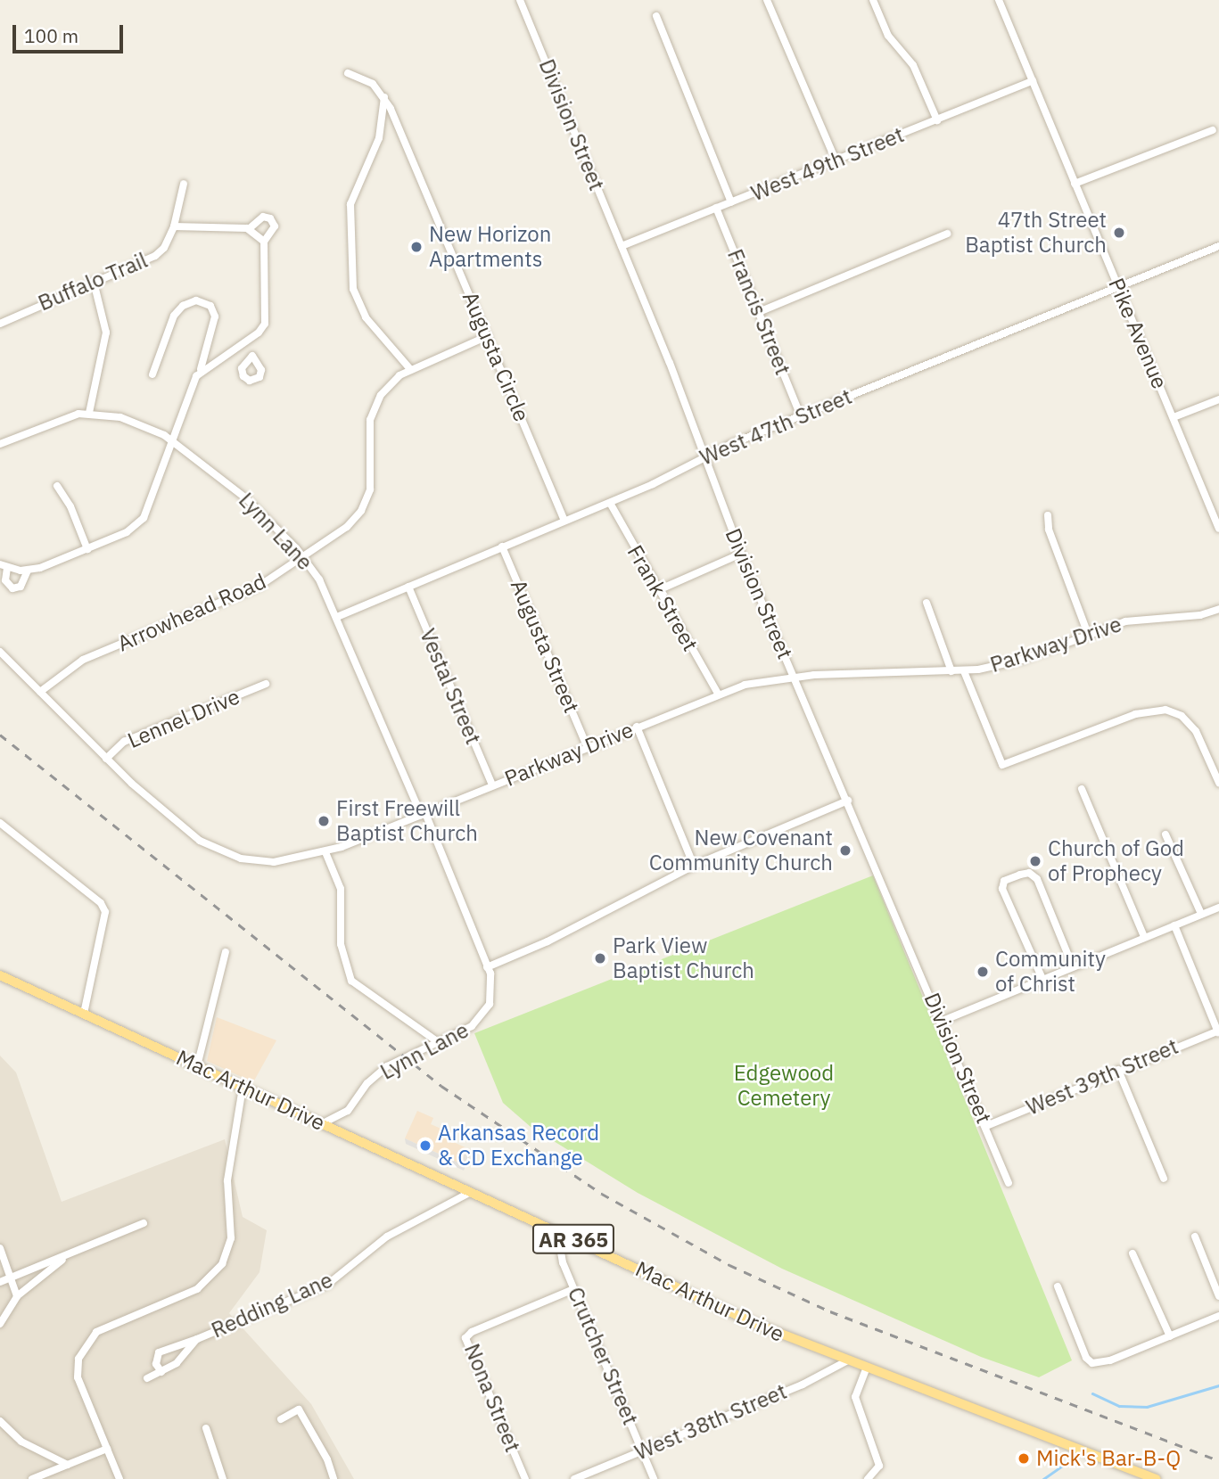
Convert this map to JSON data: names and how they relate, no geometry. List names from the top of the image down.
{
  "streets": {
    "main road": ["Mac Arthur Drive", "AR 365"],
    "street": [
      "Division Street",
      "West 49th Street",
      "Buffalo Trail",
      "Francis Street",
      "Pike Avenue",
      "Augusta Circle",
      "West 47th Street",
      "Lynn Lane",
      "Frank Street",
      "Arrowhead Road",
      "Parkway Drive",
      "Augusta Street",
      "Vestal Street",
      "Lennel Drive",
      "West 39th Street",
      "Redding Lane",
      "Crutcher Street",
      "Nona Street",
      "West 38th Street"
    ]
  },
  "crossings": [
    ["Division Street", "West 49th Street"],
    ["Division Street", "West 47th Street"],
    ["Division Street", "Parkway Drive"],
    ["Division Street", "West 39th Street"],
    ["West 49th Street", "Francis Street"],
    ["West 49th Street", "Pike Avenue"],
    ["Francis Street", "West 47th Street"],
    ["Pike Avenue", "West 47th Street"],
    ["Augusta Circle", "West 47th Street"],
    ["Augusta Circle", "Arrowhead Road"],
    ["West 47th Street", "Lynn Lane"],
    ["West 47th Street", "Frank Street"],
    ["West 47th Street", "Augusta Street"],
    ["West 47th Street", "Vestal Street"],
    ["Lynn Lane", "Arrowhead Road"],
    ["Lynn Lane", "Parkway Drive"],
    ["Lynn Lane", "Mac Arthur Drive"],
    ["Frank Street", "Parkway Drive"],
    ["Arrowhead Road", "Parkway Drive"],
    ["Parkway Drive", "Augusta Street"],
    ["Parkway Drive", "Vestal Street"],
    ["Parkway Drive", "Lennel Drive"],
    ["Mac Arthur Drive", "Redding Lane"],
    ["Mac Arthur Drive", "Crutcher Street"],
    ["Mac Arthur Drive", "West 38th Street"],
    ["Crutcher Street", "Nona Street"],
    ["Crutcher Street", "West 38th Street"]
  ],
  "parks": ["Edgewood Cemetery"],
  "places": [
    "47th Street Baptist Church",
    "New Horizon Apartments",
    "First Freewill Baptist Church",
    "New Covenant Community Church",
    "Church of God of Prophecy",
    "Park View Baptist Church",
    "Community of Christ",
    "Arkansas Record & CD Exchange",
    "Mick's Bar-B-Q"
  ],
  "scale_bar": "100 m"
}
